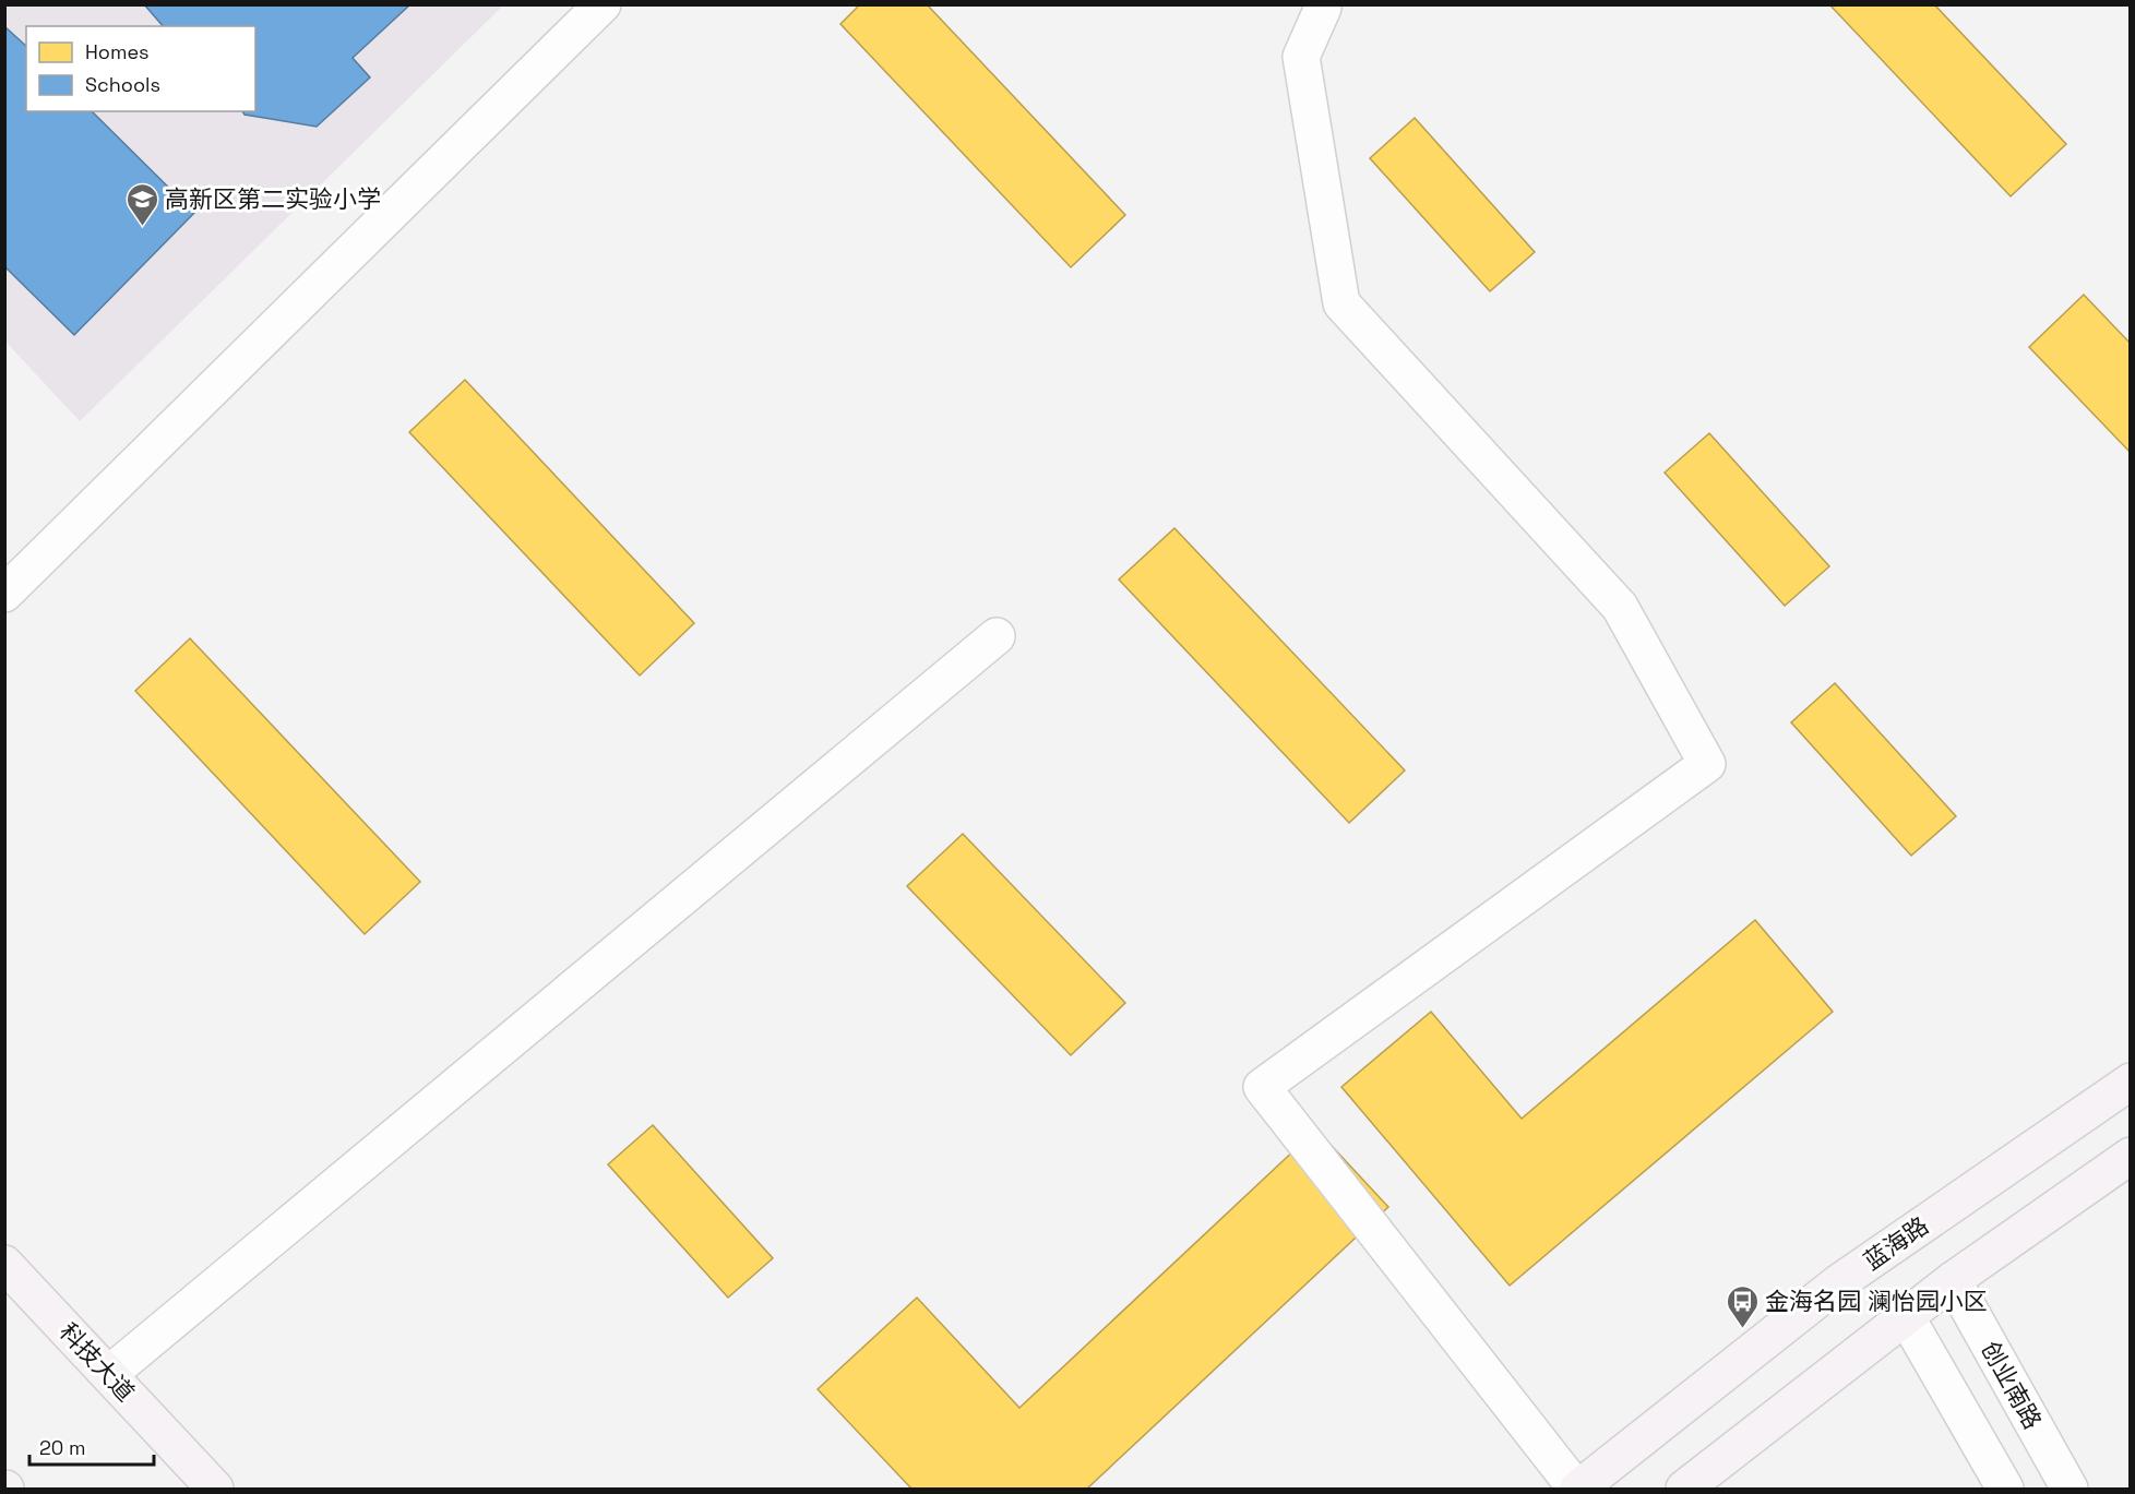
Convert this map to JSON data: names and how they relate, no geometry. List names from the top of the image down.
{
  "streets": {
    "street": ["蓝海路", "科技大道", "创业南路"]
  },
  "places": {
    "school or university": ["高新区第二实验小学"],
    "bus stop": ["金海名园 澜怡园小区"]
  },
  "legend": ["Homes", "Schools"],
  "scale_bar": "20 m"
}
